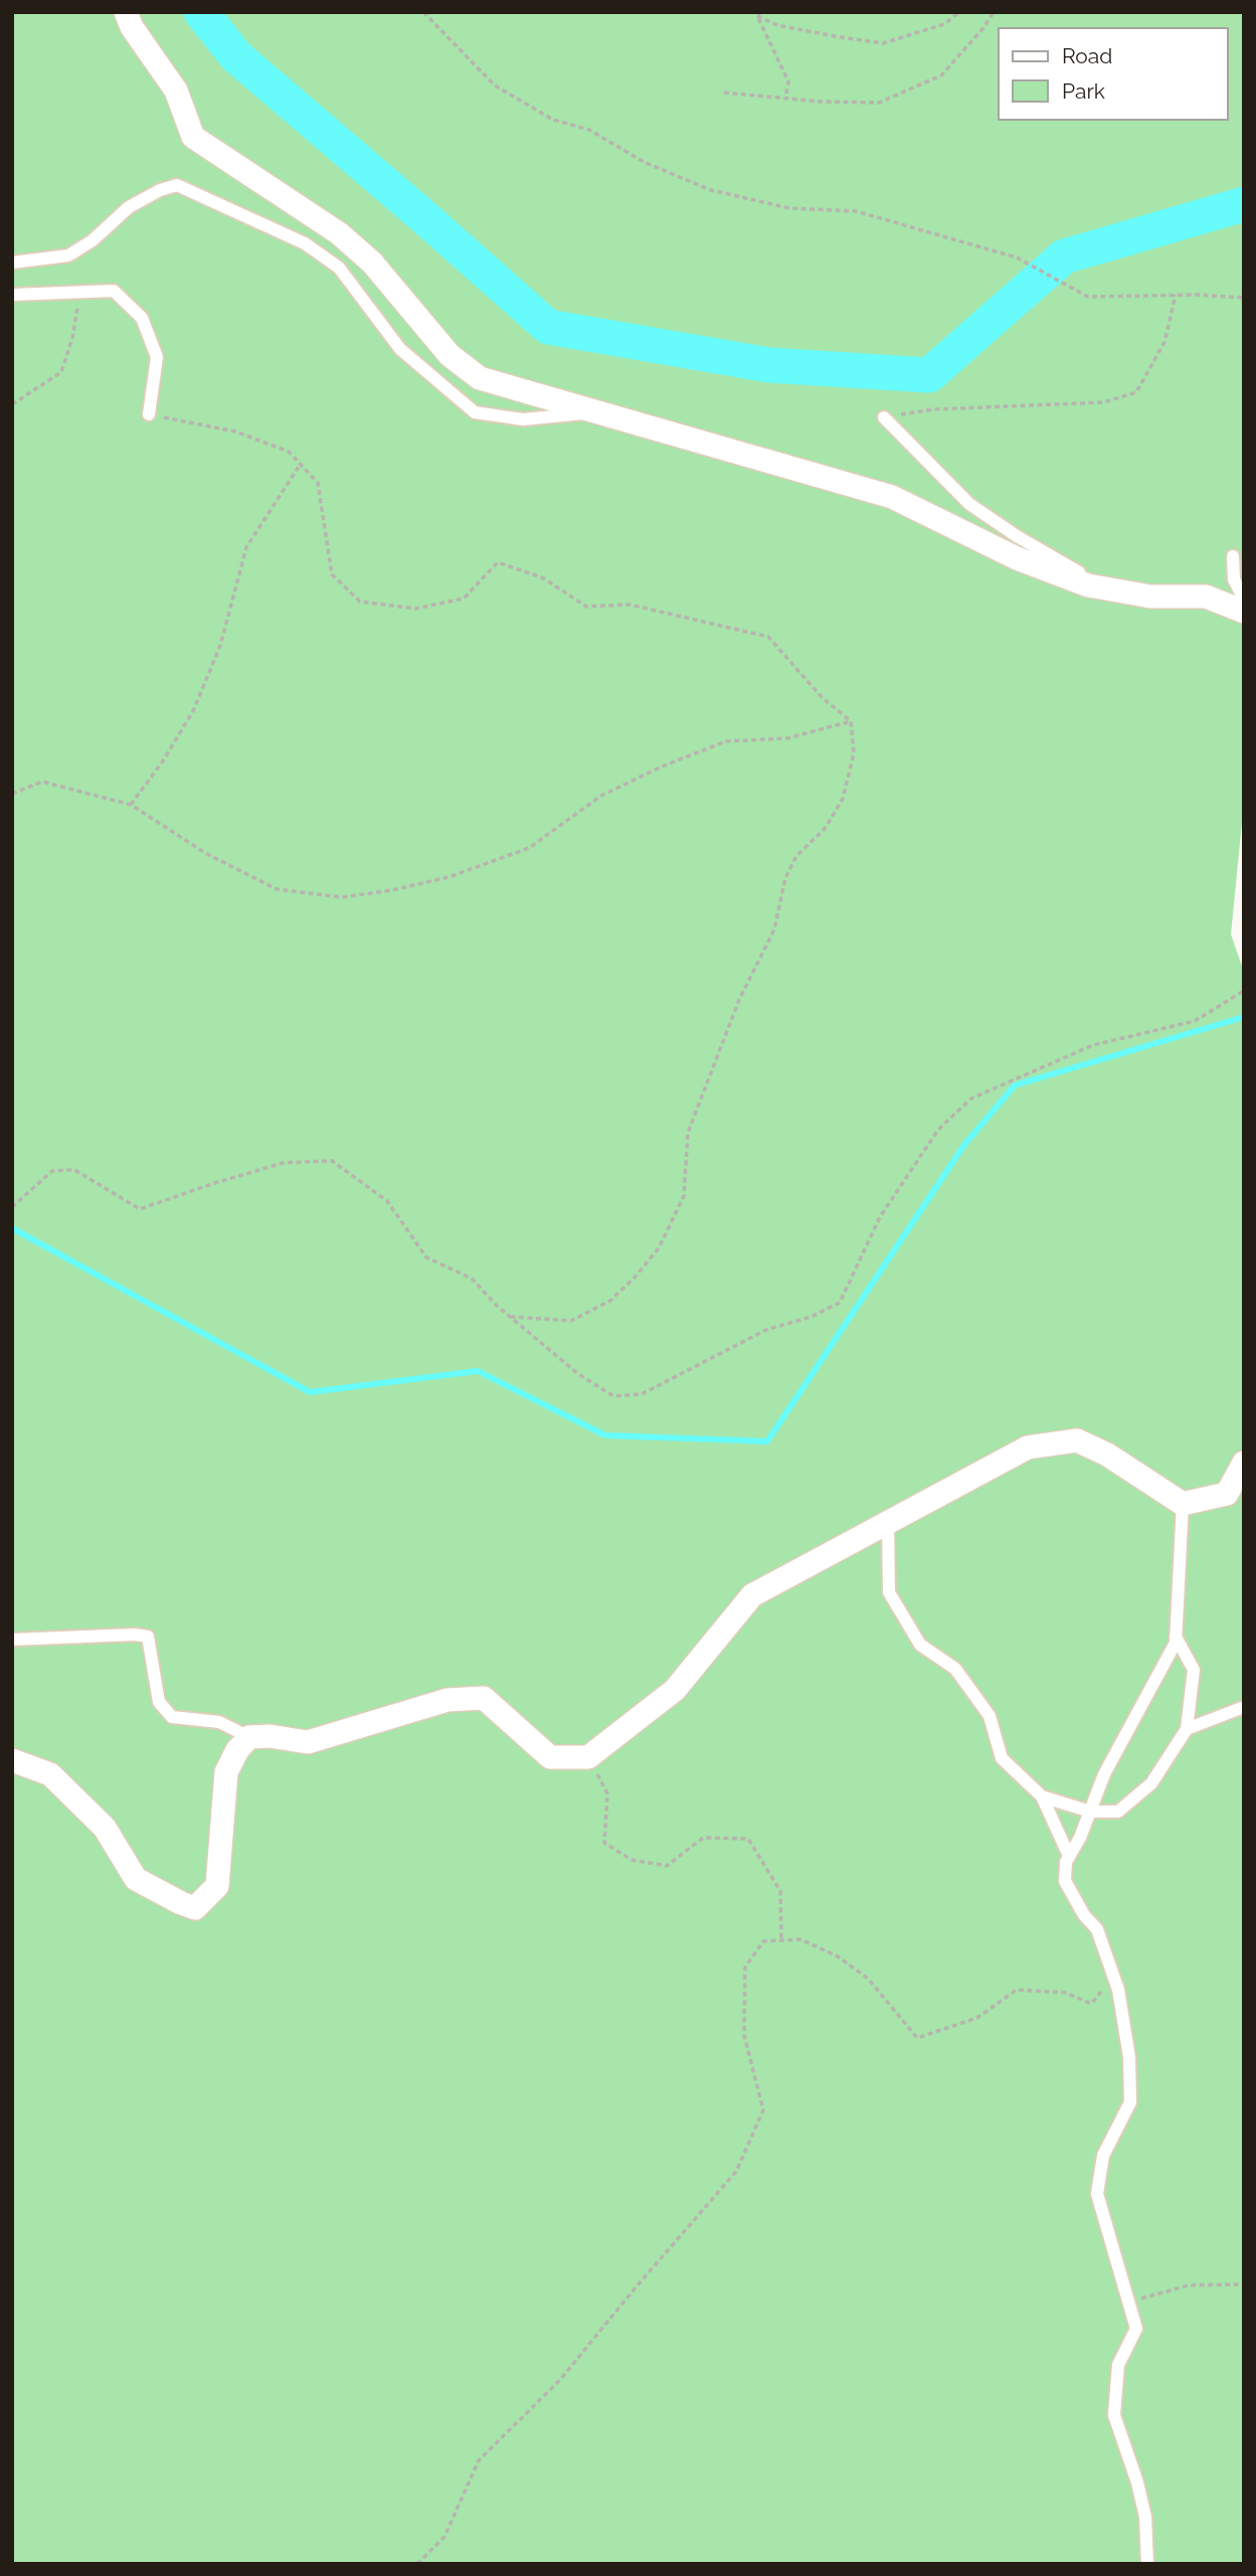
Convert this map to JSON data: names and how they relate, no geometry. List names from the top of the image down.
{
  "legend": ["Road", "Park"]
}
